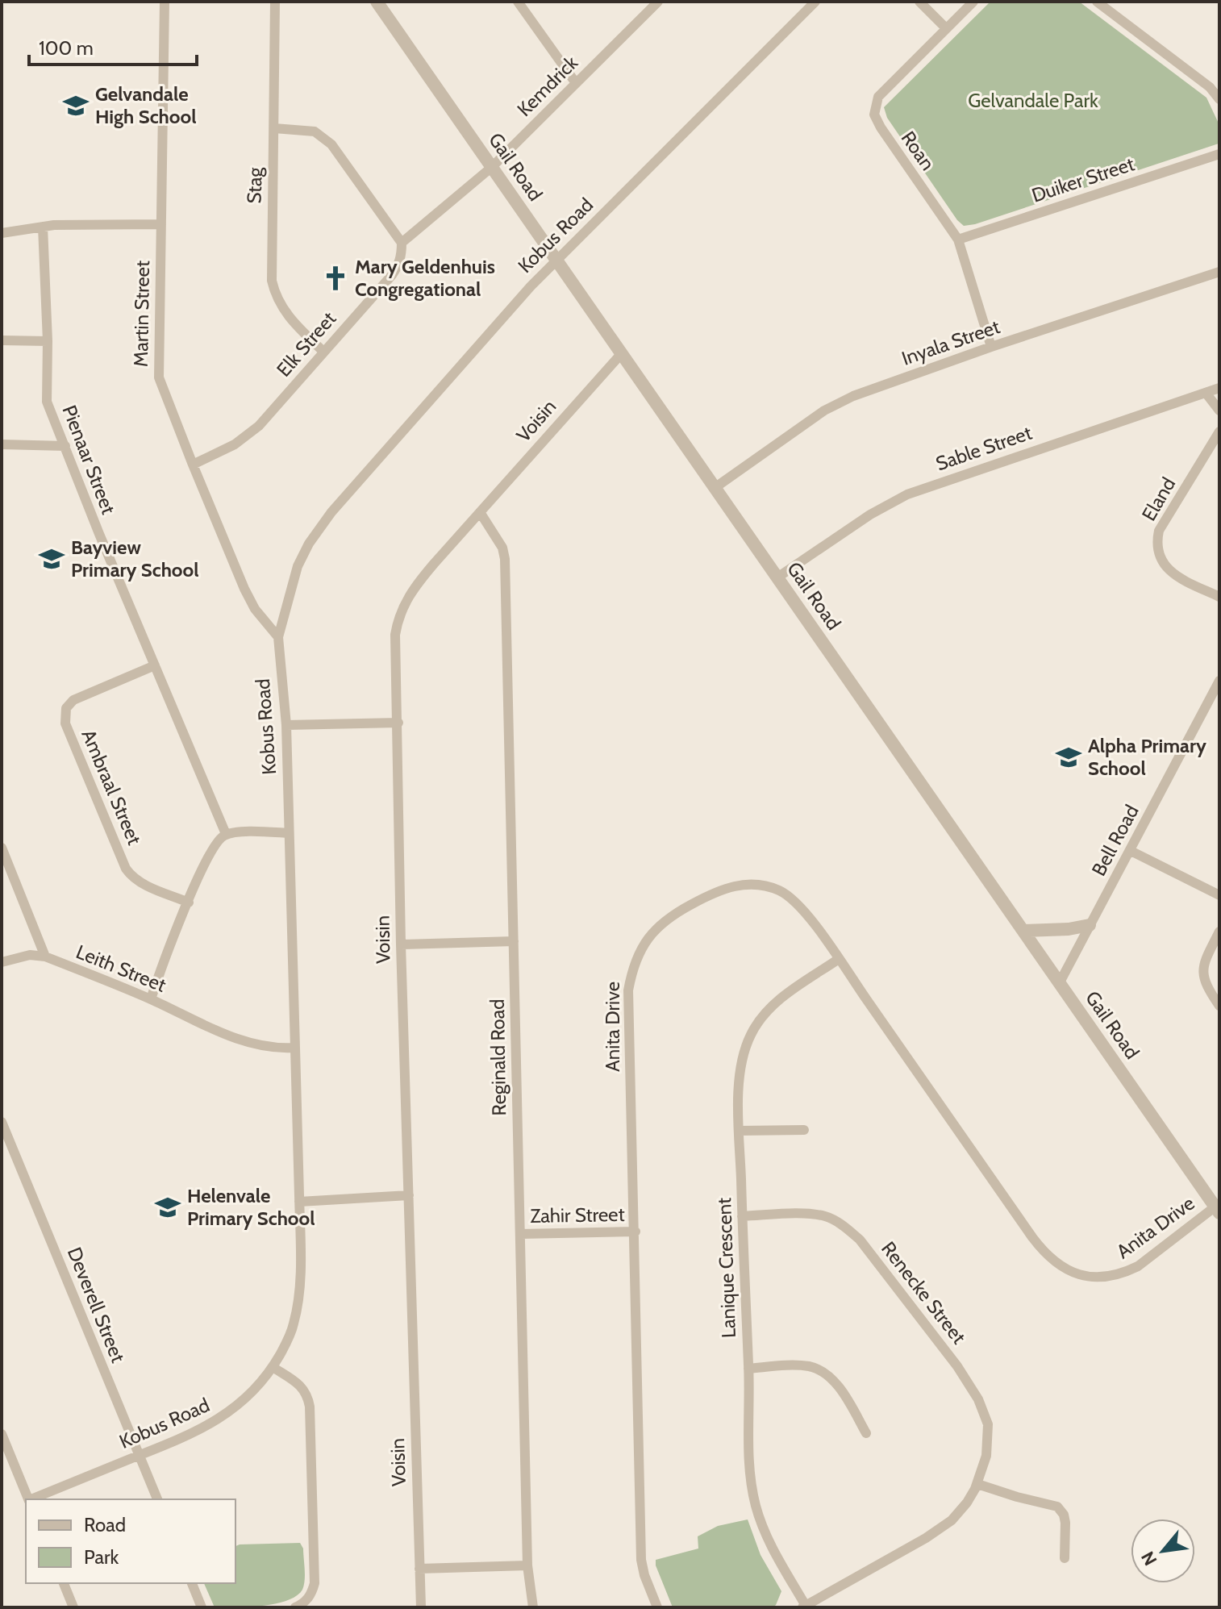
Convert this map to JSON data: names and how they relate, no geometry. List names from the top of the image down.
{
  "streets": {
    "street": [
      "Kemdrick",
      "Roan",
      "Gail Road",
      "Duiker Street",
      "Stag",
      "Kobus Road",
      "Martin Street",
      "Inyala Street",
      "Elk Street",
      "Voisin",
      "Sable Street",
      "Pienaar Street",
      "Eland",
      "Ambraal Street",
      "Bell Road",
      "Leith Street",
      "Anita Drive",
      "Reginald Road",
      "Zahir Street",
      "Lanique Crescent",
      "Renecke Street",
      "Deverell Street"
    ]
  },
  "crossings": [
    ["Kemdrick", "Gail Road"],
    ["Kemdrick", "Elk Street"],
    ["Roan", "Duiker Street"],
    ["Roan", "Inyala Street"],
    ["Gail Road", "Kobus Road"],
    ["Gail Road", "Inyala Street"],
    ["Gail Road", "Voisin"],
    ["Gail Road", "Sable Street"],
    ["Gail Road", "Bell Road"],
    ["Gail Road", "Anita Drive"],
    ["Stag", "Elk Street"],
    ["Kobus Road", "Martin Street"],
    ["Kobus Road", "Leith Street"],
    ["Kobus Road", "Deverell Street"],
    ["Martin Street", "Elk Street"],
    ["Voisin", "Reginald Road"],
    ["Pienaar Street", "Ambraal Street"],
    ["Anita Drive", "Zahir Street"],
    ["Anita Drive", "Lanique Crescent"],
    ["Reginald Road", "Zahir Street"],
    ["Lanique Crescent", "Renecke Street"]
  ],
  "parks": ["Gelvandale Park"],
  "places": {
    "school or university": [
      "Gelvandale High School",
      "Bayview Primary School",
      "Alpha Primary School",
      "Helenvale Primary School"
    ],
    "church": ["Mary Geldenhuis Congregational"]
  },
  "legend": ["Road", "Park"],
  "scale_bar": "100 m",
  "north": "bottom left"
}
